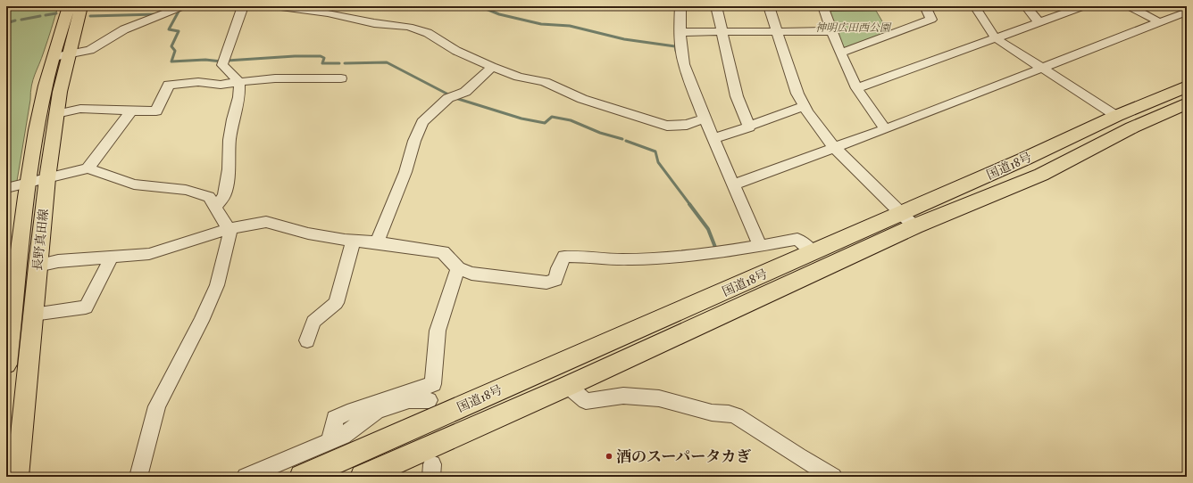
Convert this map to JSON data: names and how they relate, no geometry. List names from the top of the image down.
{
  "streets": {
    "highway": ["国道18号"],
    "main road": ["長野真田線"]
  },
  "parks": ["神明広田西公園"],
  "places": ["酒のスーパータカぎ"]
}
